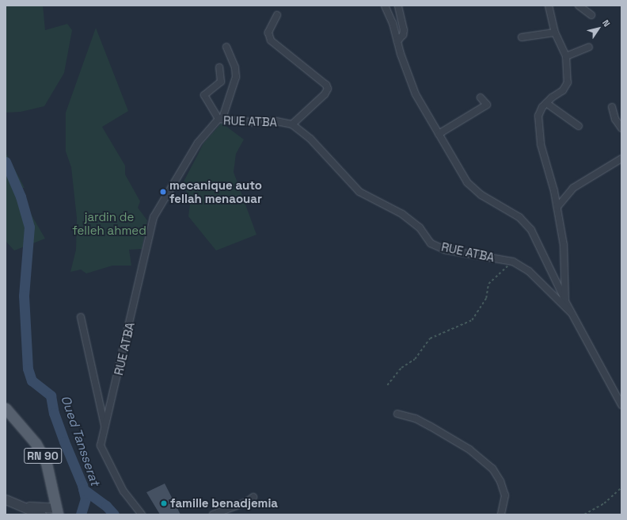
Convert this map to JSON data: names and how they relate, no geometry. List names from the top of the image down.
{
  "streets": {
    "main road": ["RN 90"],
    "street": ["RUE ATBA"]
  },
  "water": ["Oued Tansserat"],
  "parks": ["jardin de felleh ahmed"],
  "places": ["mecanique auto fellah menaouar", "famille benadjemia"],
  "north": "top right"
}
